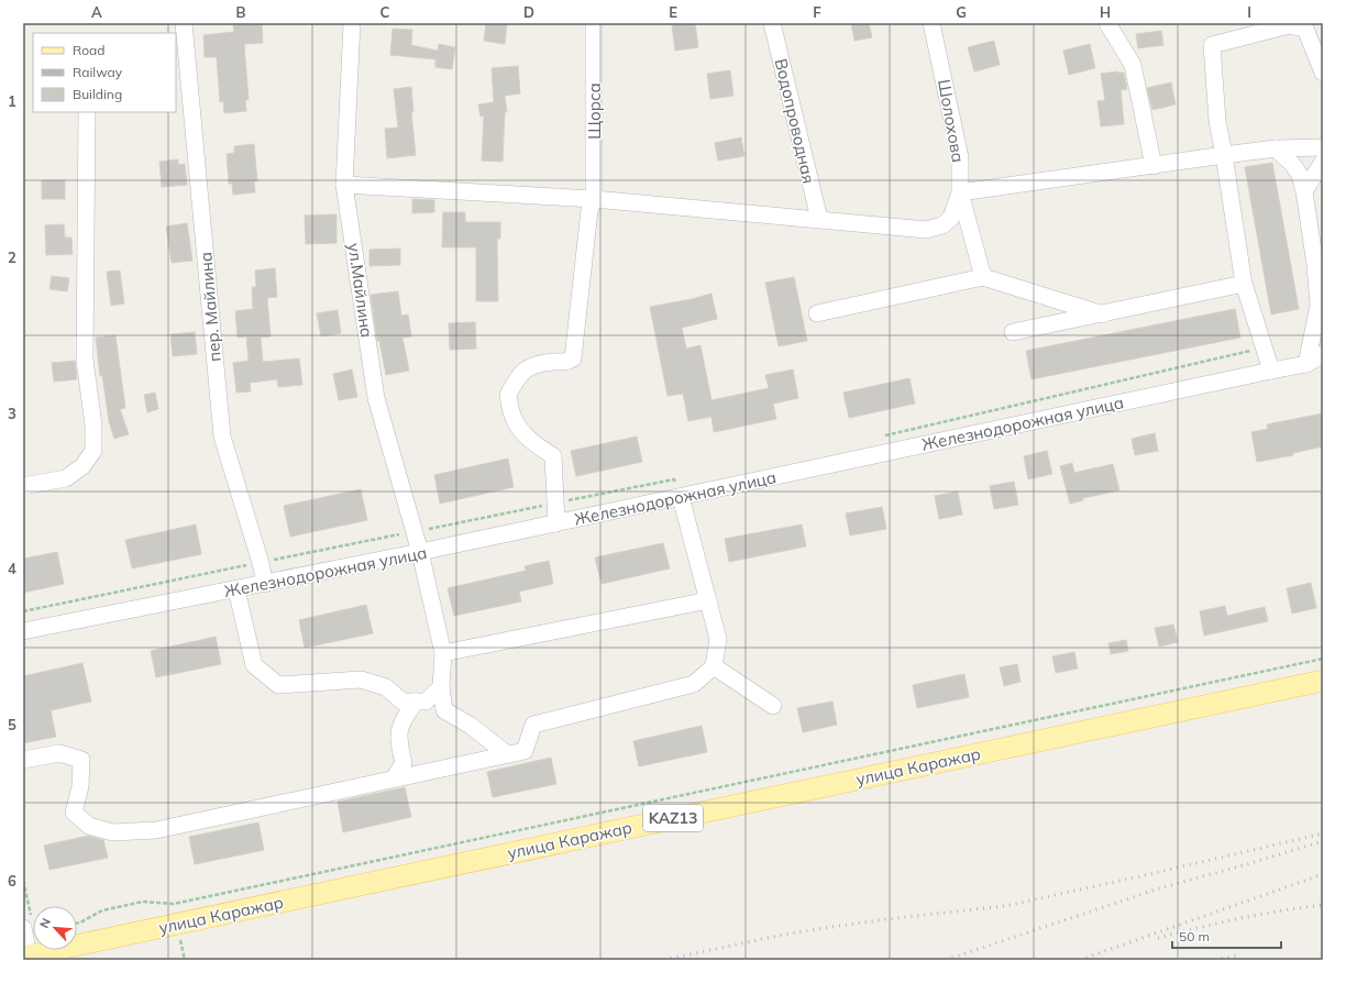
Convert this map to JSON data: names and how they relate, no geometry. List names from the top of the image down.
{
  "streets": {
    "main road": ["улица Каражар", "KAZ13"],
    "street": [
      "Щорса",
      "Водопроводная",
      "Шолохова",
      "ул.Майлина",
      "пер. Майлина",
      "Железнодорожная улица"
    ]
  },
  "crossings": [
    ["Водопроводная", "Шолохова"],
    ["ул.Майлина", "Железнодорожная улица"],
    ["пер. Майлина", "Железнодорожная улица"]
  ],
  "legend": ["Road", "Railway", "Building"],
  "scale_bar": "50 m",
  "north": "top left",
  "grid": {
    "columns": [
      "A",
      "B",
      "C",
      "D",
      "E",
      "F",
      "G",
      "H",
      "I"
    ],
    "rows": [
      "1",
      "2",
      "3",
      "4",
      "5",
      "6"
    ]
  }
}
